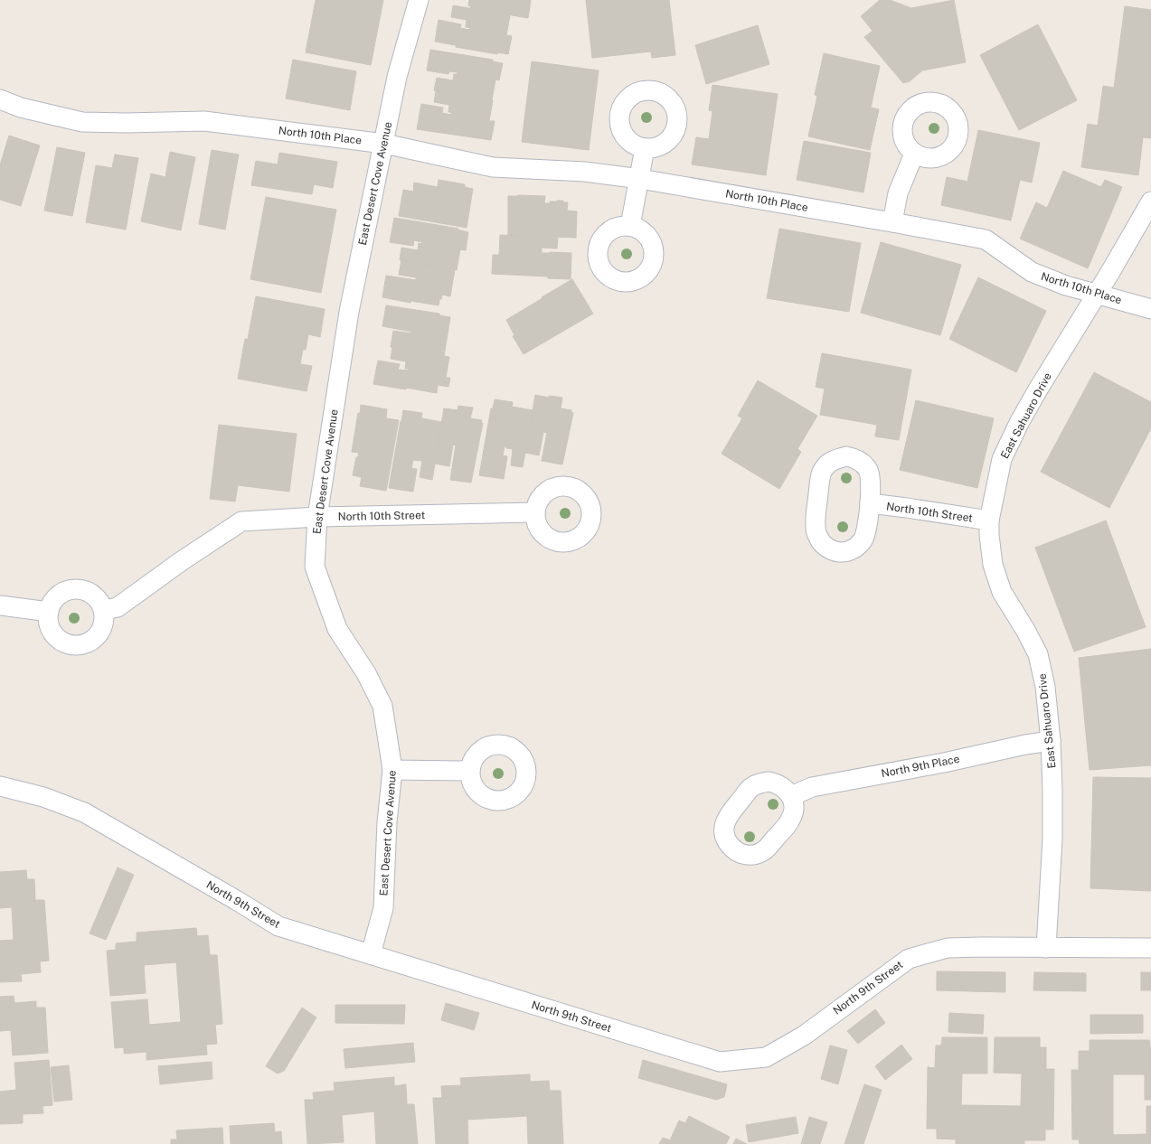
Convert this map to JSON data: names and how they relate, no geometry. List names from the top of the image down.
{
  "streets": {
    "street": [
      "North 10th Place",
      "East Desert Cove Avenue",
      "East Sahuaro Drive",
      "North 10th Street",
      "North 9th Place",
      "North 9th Street"
    ]
  },
  "crossings": [
    ["North 10th Place", "East Desert Cove Avenue"],
    ["North 10th Place", "East Sahuaro Drive"],
    ["East Desert Cove Avenue", "North 10th Street"],
    ["East Desert Cove Avenue", "North 9th Street"],
    ["East Sahuaro Drive", "North 10th Street"],
    ["East Sahuaro Drive", "North 9th Place"],
    ["East Sahuaro Drive", "North 9th Street"]
  ]
}
